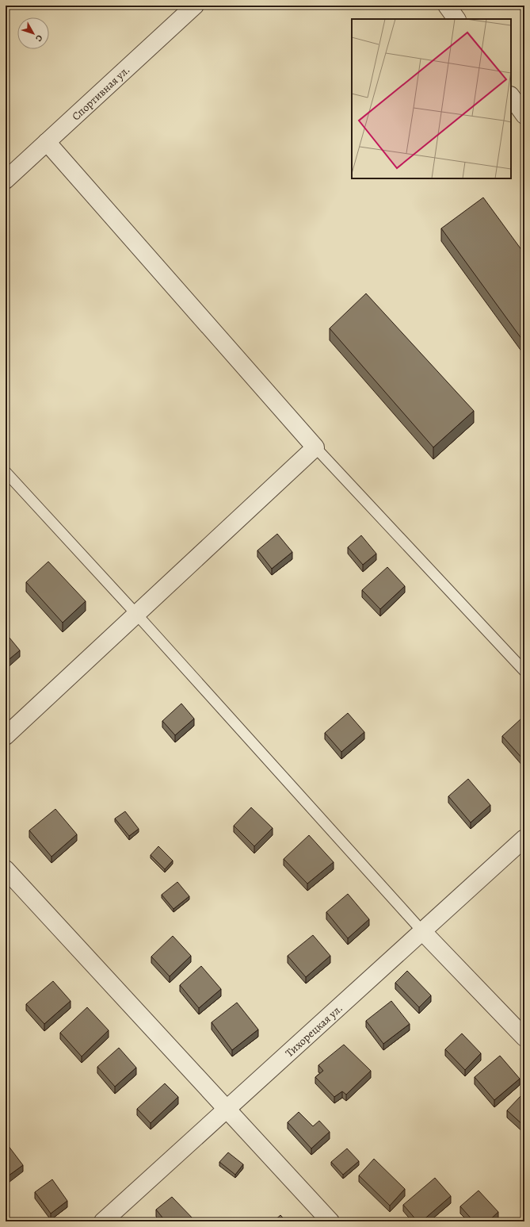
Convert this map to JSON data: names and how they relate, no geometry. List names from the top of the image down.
{
  "streets": {
    "street": ["Спортивная ул.", "Тихорецкая ул."]
  },
  "north": "bottom right"
}
